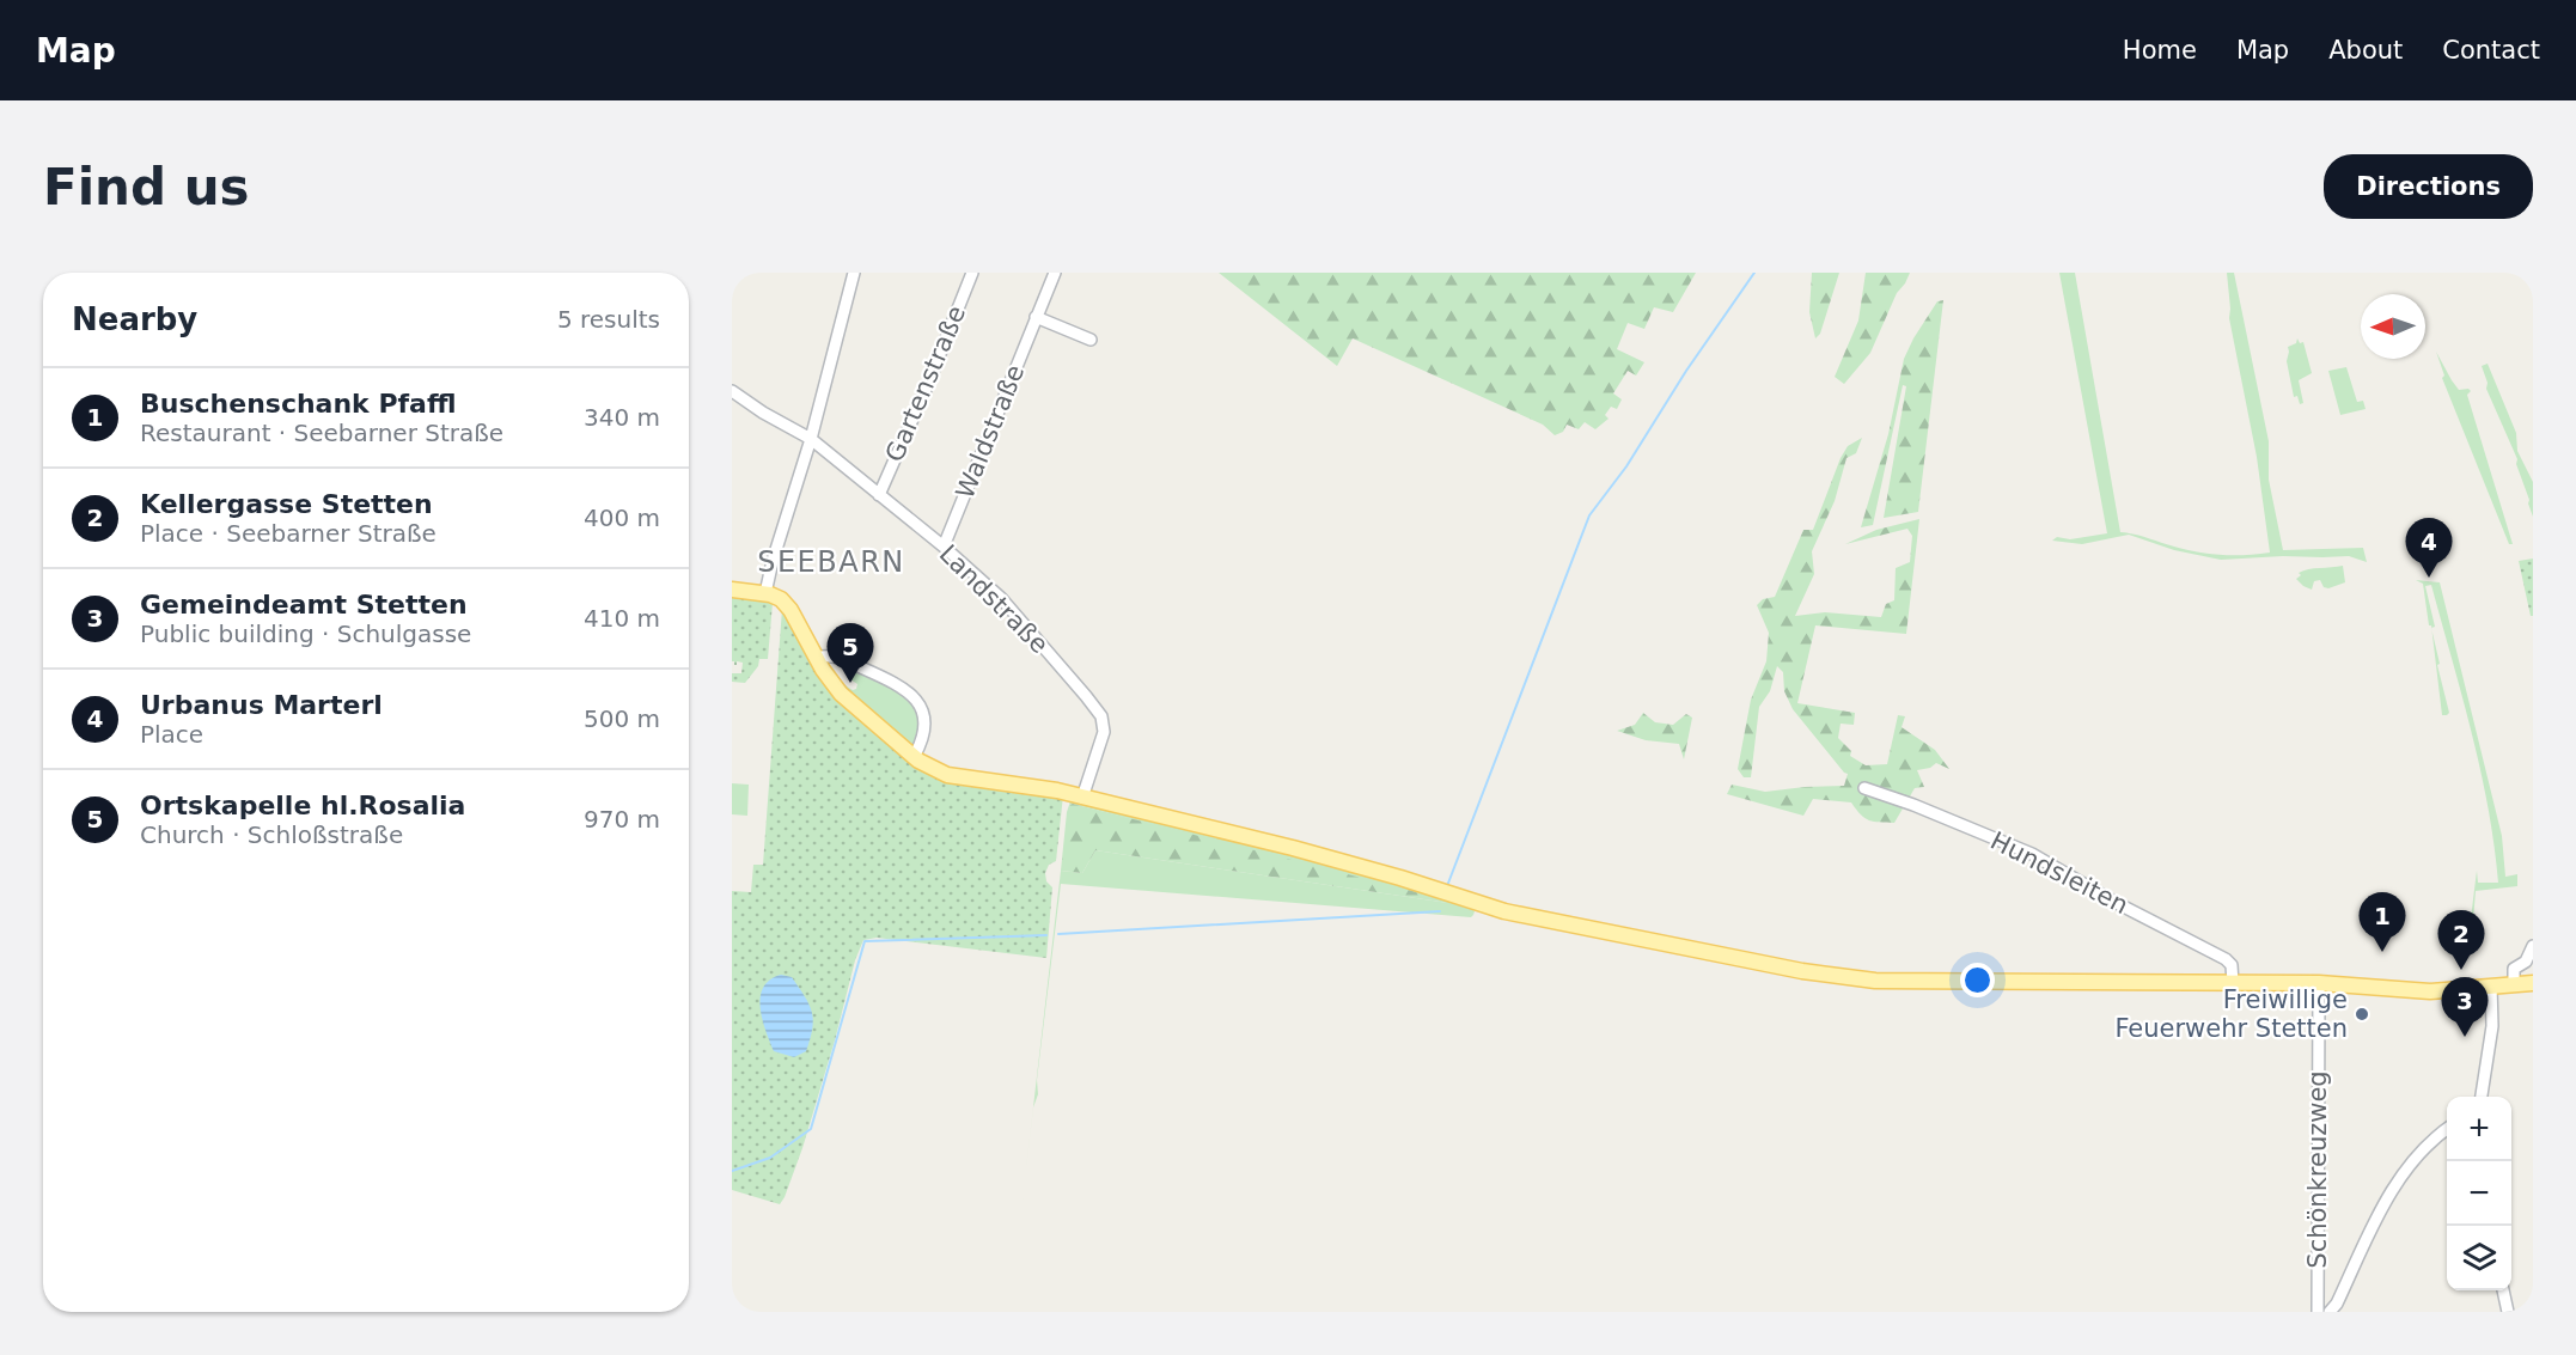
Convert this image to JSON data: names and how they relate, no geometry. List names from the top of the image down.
{
  "streets": {
    "street": [
      "Gartenstraße",
      "Waldstraße",
      "Landstraße",
      "Hundsleiten",
      "Schönkreuzweg"
    ]
  },
  "crossings": [
    ["Gartenstraße", "Landstraße"],
    ["Waldstraße", "Landstraße"]
  ],
  "districts": ["SEEBARN"],
  "places": ["Freiwillige Feuerwehr Stetten"],
  "north": "left",
  "page": {
    "header": "Map",
    "nav": [
      "Home",
      "Map",
      "About",
      "Contact"
    ],
    "buttons": "Directions",
    "title": "Find us",
    "heading": ["Nearby", "5 results"],
    "list": [
      {
        "mark": "1",
        "name": "Buschenschank Pfaffl",
        "note": "Restaurant · Seebarner Straße",
        "value": "340 m"
      },
      {
        "mark": "2",
        "name": "Kellergasse Stetten",
        "note": "Place · Seebarner Straße",
        "value": "400 m"
      },
      {
        "mark": "3",
        "name": "Gemeindeamt Stetten",
        "note": "Public building · Schulgasse",
        "value": "410 m"
      },
      {
        "mark": "4",
        "name": "Urbanus Marterl",
        "note": "Place",
        "value": "500 m"
      },
      {
        "mark": "5",
        "name": "Ortskapelle hl.Rosalia",
        "note": "Church · Schloßstraße",
        "value": "970 m"
      }
    ],
    "pins": [
      "4",
      "5",
      "1",
      "2",
      "3"
    ],
    "map_buttons": ["+", "−"]
  }
}
